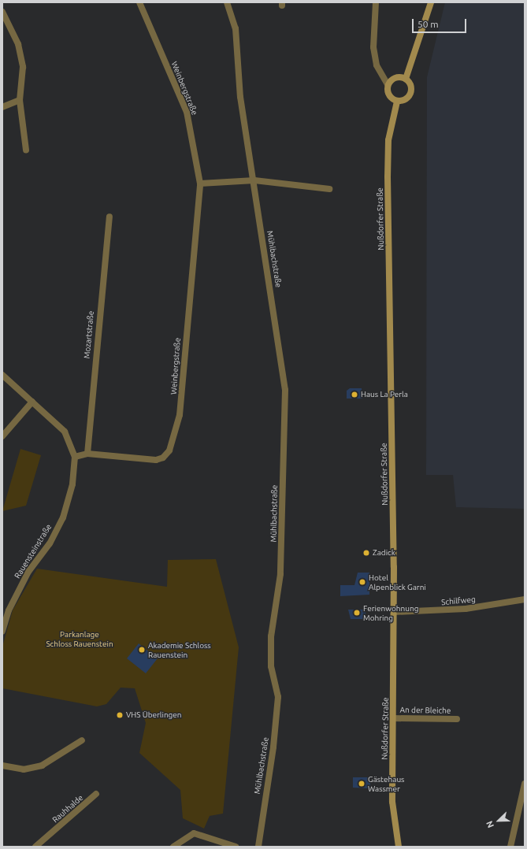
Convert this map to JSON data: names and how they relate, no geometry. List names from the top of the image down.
{
  "streets": {
    "street": [
      "Weinbergstraße",
      "Nußdorfer Straße",
      "Mühlbachstraße",
      "Mozartstraße",
      "Rauensteinstraße",
      "Schilfweg",
      "An der Bleiche",
      "Rauhhalde"
    ]
  },
  "crossings": [
    ["Weinbergstraße", "Mozartstraße"],
    ["Weinbergstraße", "Rauensteinstraße"],
    ["Nußdorfer Straße", "Schilfweg"],
    ["Nußdorfer Straße", "An der Bleiche"]
  ],
  "parks": ["Parkanlage Schloss Rauenstein"],
  "places": [
    "Haus La Perla",
    "Zadick",
    "Hotel Alpenblick Garni",
    "Ferienwohnung Mohring",
    "Akademie Schloss Rauenstein",
    "VHS Überlingen",
    "Gästehaus Wassmer"
  ],
  "scale_bar": "50 m",
  "north": "bottom left"
}
